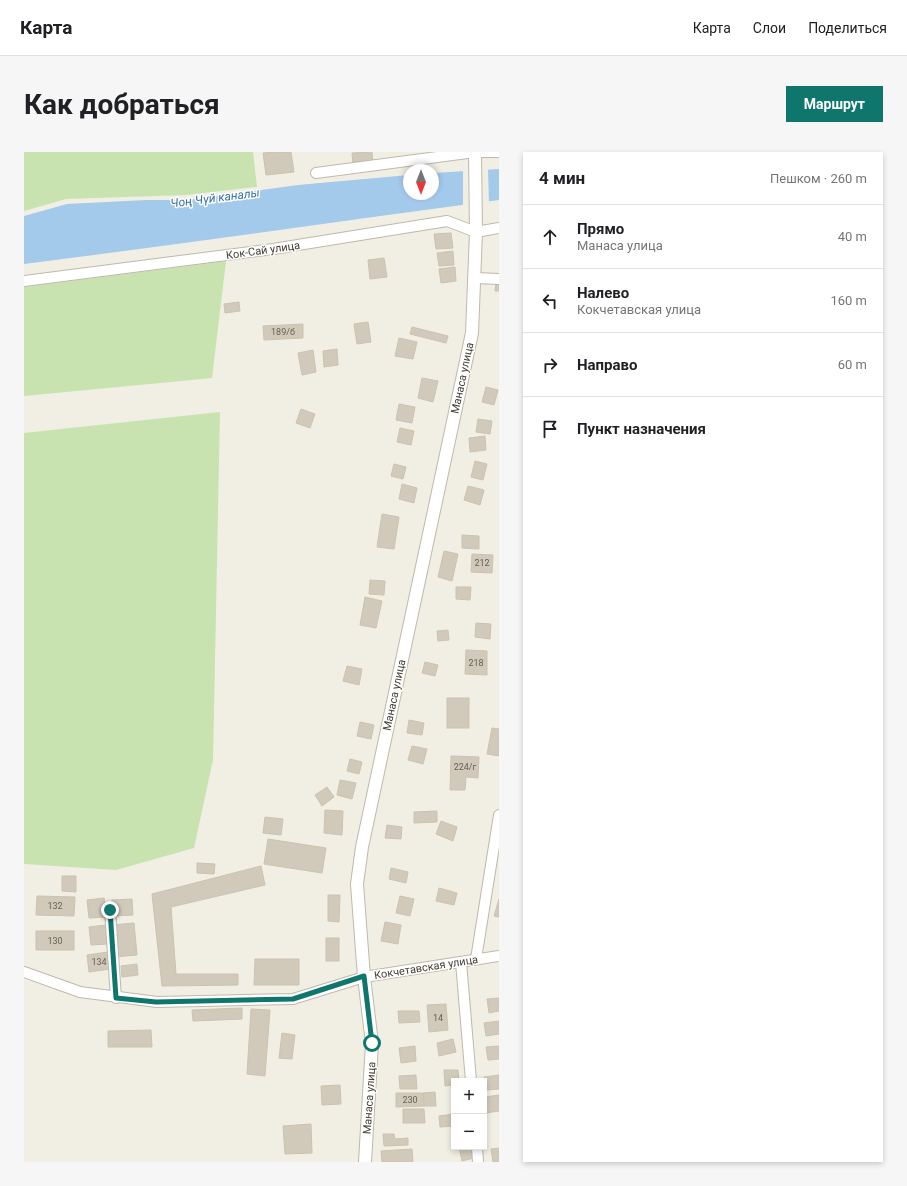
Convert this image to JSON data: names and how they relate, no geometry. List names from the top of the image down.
{
  "streets": {
    "street": ["Кок-Сай улица", "Манаса улица", "Кокчетавская улица"]
  },
  "crossings": [
    ["Кок-Сай улица", "Манаса улица"],
    ["Манаса улица", "Кокчетавская улица"]
  ],
  "water": ["Чоң Чүй каналы"],
  "house_numbers": [
    "189/б",
    "212",
    "218",
    "224/г",
    "132",
    "130",
    "134",
    "14",
    "230"
  ],
  "north": "bottom",
  "page": {
    "header": "Карта",
    "nav": ["Карта", "Слои", "Поделиться"],
    "buttons": "Маршрут",
    "title": "Как добраться",
    "heading": ["4 мин", "Пешком · 260 m"],
    "list": [
      ["Прямо", "Манаса улица", "40 m"],
      ["Налево", "Кокчетавская улица", "160 m"],
      ["Направо", "60 m"],
      "Пункт назначения"
    ],
    "map_buttons": ["+", "−"]
  }
}
